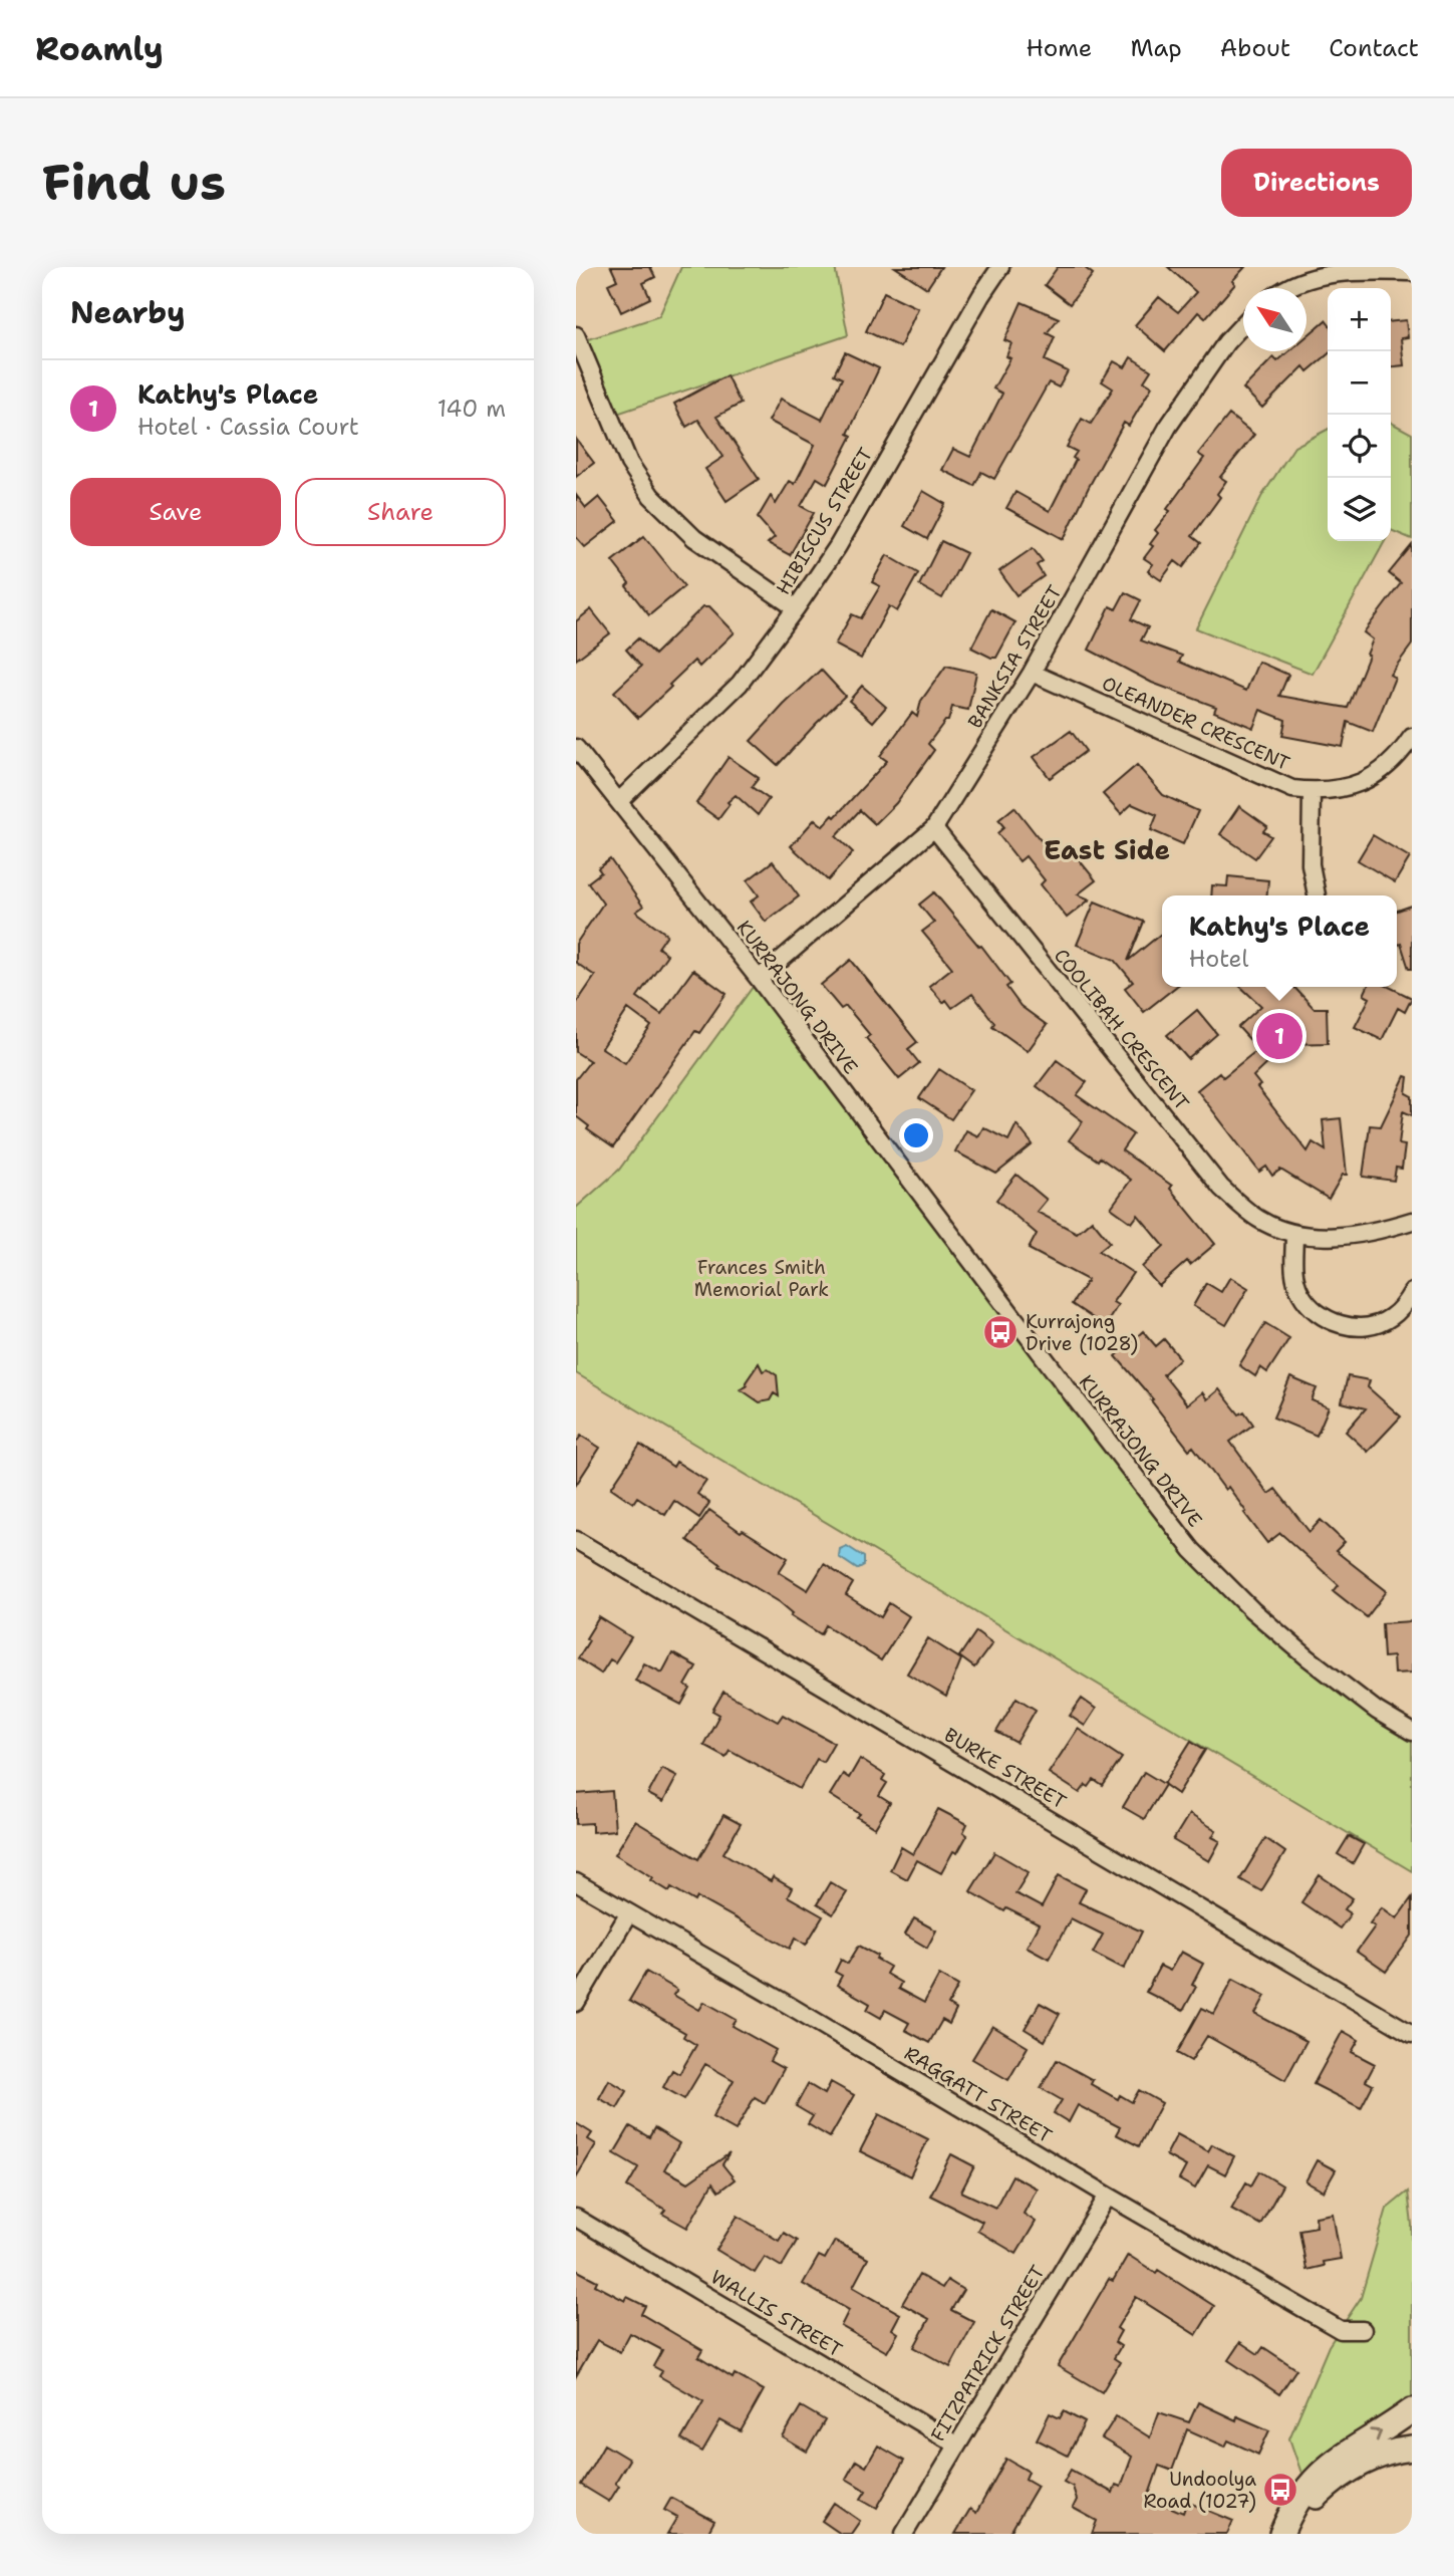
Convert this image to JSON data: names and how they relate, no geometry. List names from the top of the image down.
{
  "streets": {
    "street": [
      "HIBISCUS STREET",
      "BANKSIA STREET",
      "OLEANDER CRESCENT",
      "KURRAJONG DRIVE",
      "COOLIBAH CRESCENT",
      "BURKE STREET",
      "RAGGATT STREET",
      "WALLIS STREET",
      "FITZPATRICK STREET"
    ]
  },
  "crossings": [
    ["HIBISCUS STREET", "KURRAJONG DRIVE"],
    ["BANKSIA STREET", "OLEANDER CRESCENT"],
    ["BANKSIA STREET", "KURRAJONG DRIVE"],
    ["BANKSIA STREET", "COOLIBAH CRESCENT"],
    ["RAGGATT STREET", "FITZPATRICK STREET"],
    ["WALLIS STREET", "FITZPATRICK STREET"]
  ],
  "districts": ["East Side"],
  "parks": ["Frances Smith Memorial Park"],
  "places": {
    "bus stop": ["Kurrajong Drive (1028)", "Undoolya Road (1027)"]
  },
  "north": "top left",
  "page": {
    "header": "Roamly",
    "nav": [
      "Home",
      "Map",
      "About",
      "Contact"
    ],
    "buttons": [
      "Directions",
      ["Save", "Share"]
    ],
    "title": "Find us",
    "heading": "Nearby",
    "map_buttons": ["+", "−"],
    "list": [
      {
        "mark": "1",
        "name": "Kathy's Place",
        "note": "Hotel · Cassia Court",
        "value": "140 m"
      }
    ],
    "popup": ["Kathy's Place", "Hotel"],
    "pins": "1"
  }
}
